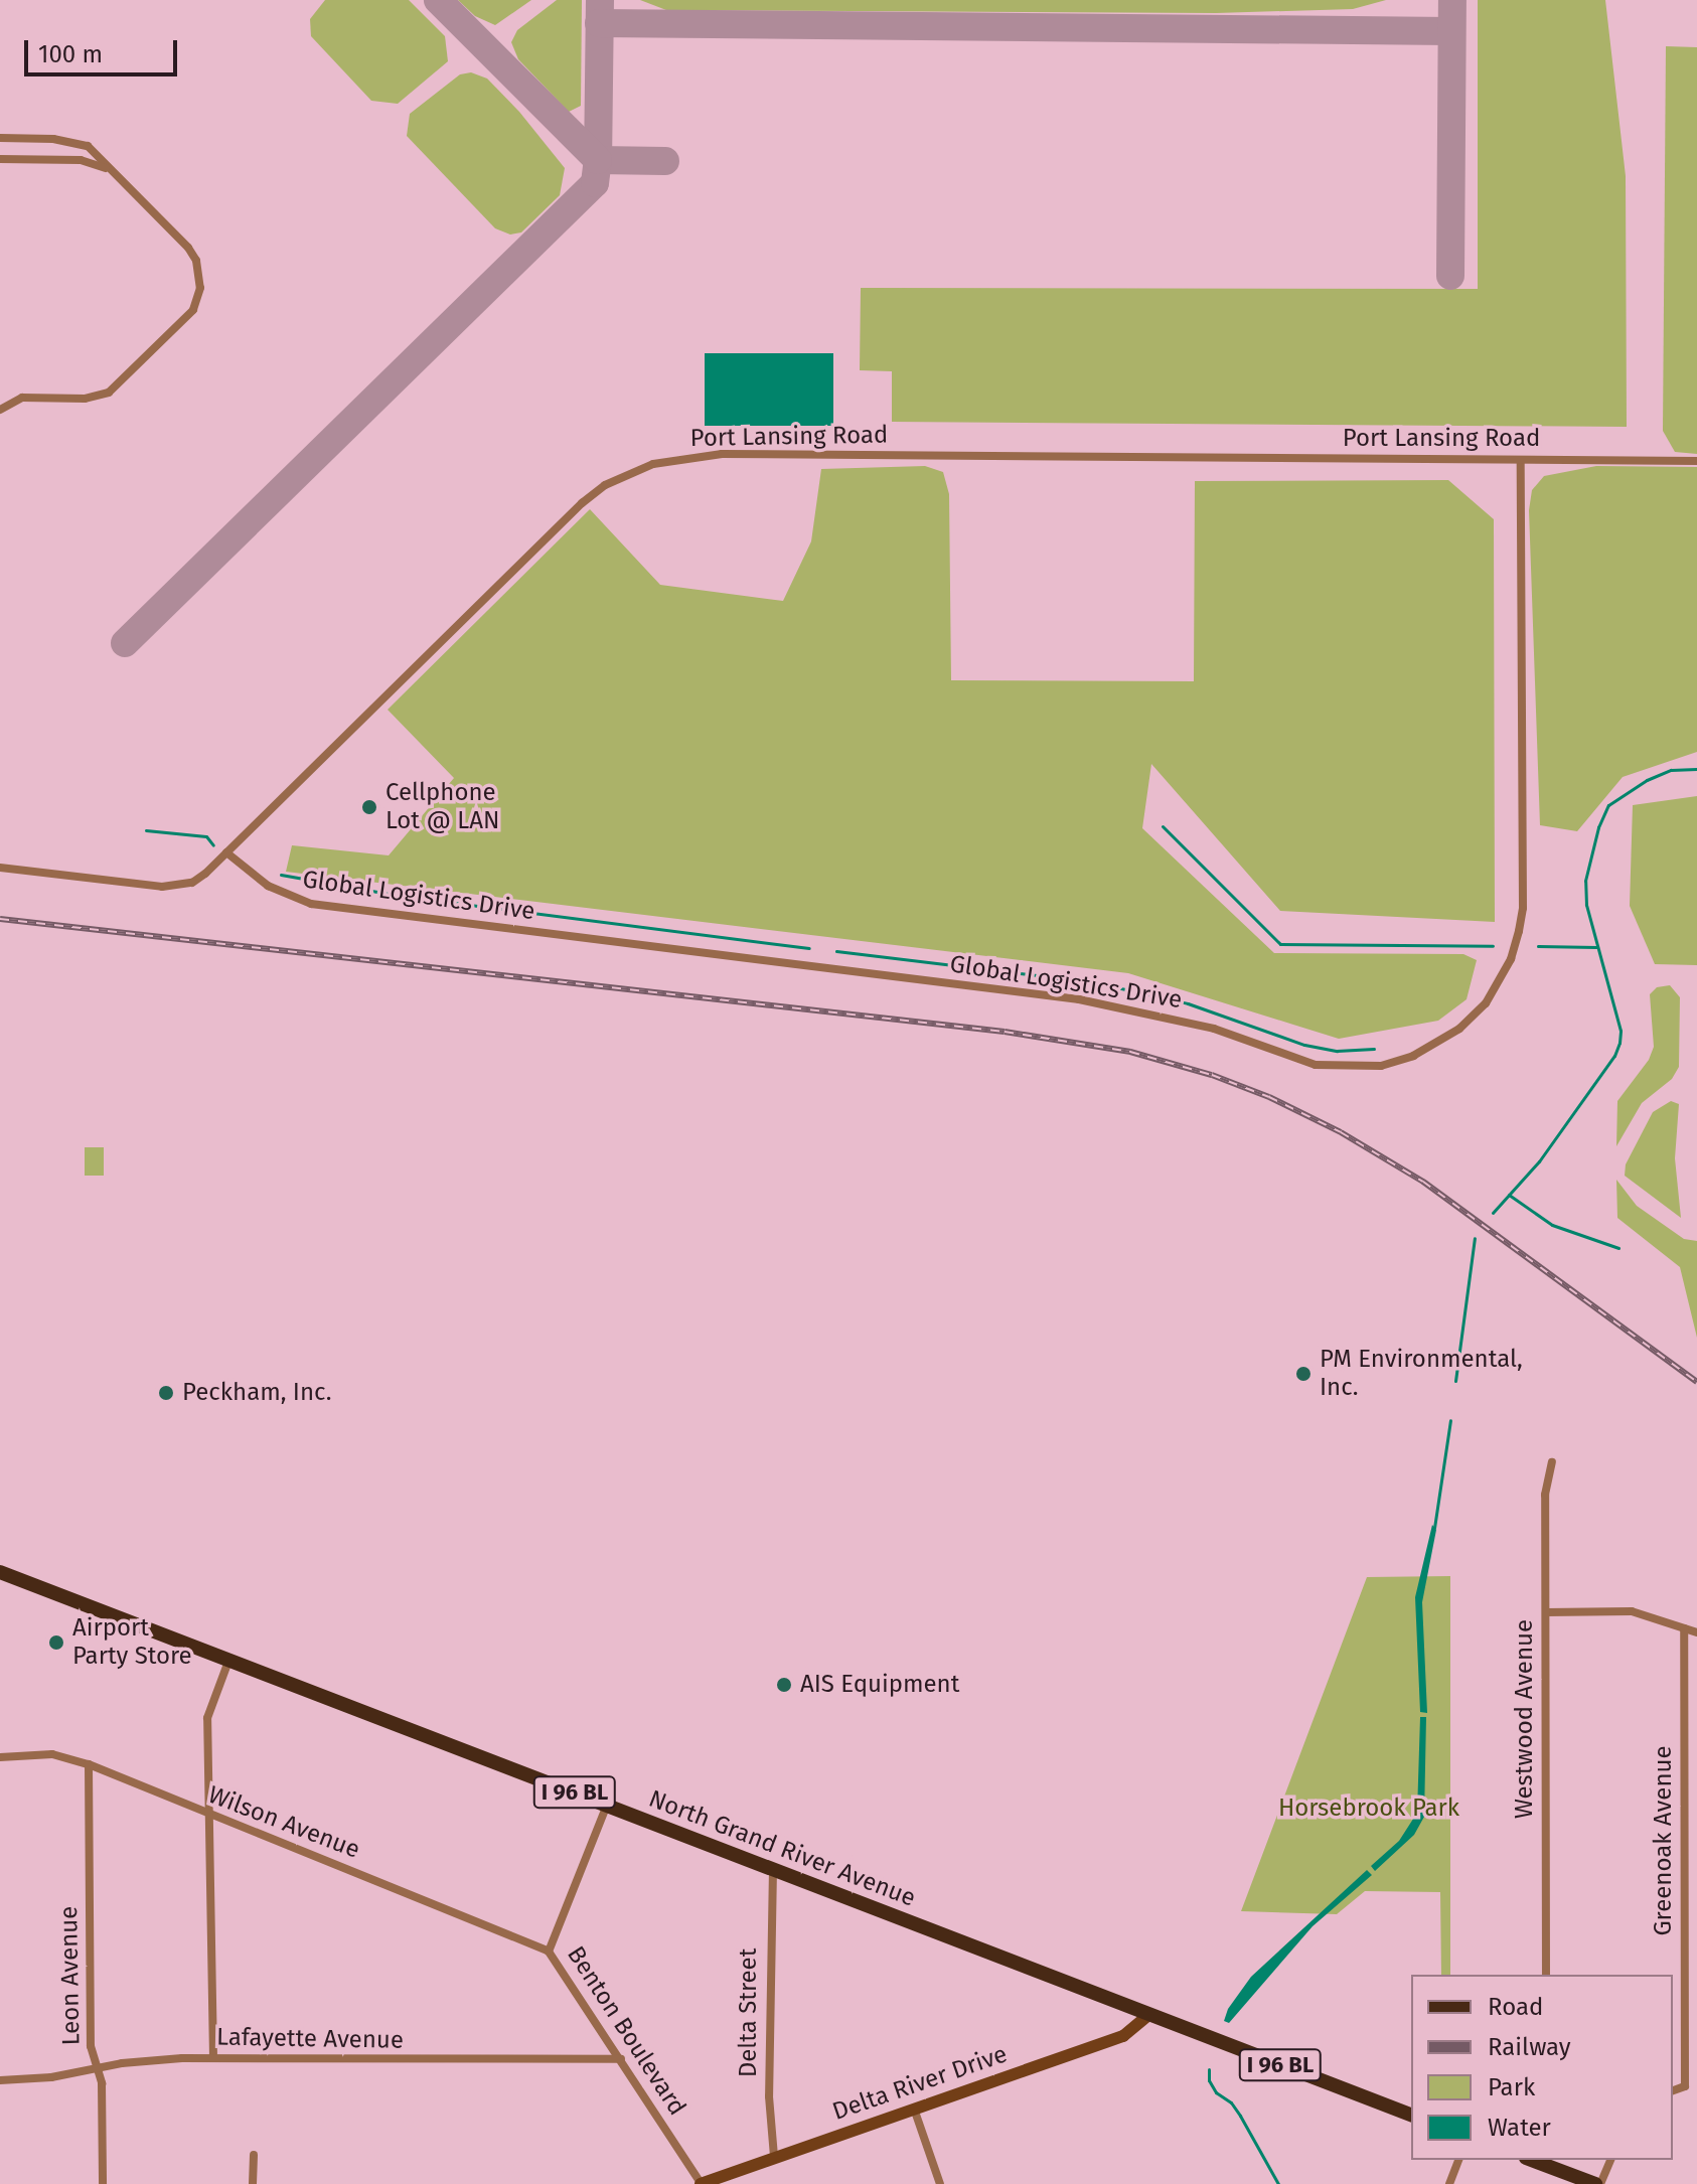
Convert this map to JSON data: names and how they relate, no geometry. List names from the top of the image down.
{
  "streets": {
    "main road": ["I 96 BL", "North Grand River Avenue"],
    "street": [
      "Port Lansing Road",
      "Global Logistics Drive",
      "Westwood Avenue",
      "Wilson Avenue",
      "Greenoak Avenue",
      "Leon Avenue",
      "Delta Street",
      "Benton Boulevard",
      "Lafayette Avenue",
      "Delta River Drive"
    ]
  },
  "crossings": [
    ["Port Lansing Road", "Global Logistics Drive"],
    ["Wilson Avenue", "Leon Avenue"],
    ["Wilson Avenue", "Benton Boulevard"],
    ["North Grand River Avenue", "Delta Street"],
    ["North Grand River Avenue", "Benton Boulevard"],
    ["North Grand River Avenue", "Delta River Drive"],
    ["Leon Avenue", "Lafayette Avenue"],
    ["Delta Street", "Delta River Drive"],
    ["Benton Boulevard", "Lafayette Avenue"],
    ["Benton Boulevard", "Delta River Drive"]
  ],
  "parks": ["Horsebrook Park"],
  "places": [
    "Cellphone Lot @ LAN",
    "PM Environmental, Inc.",
    "Peckham, Inc.",
    "Airport Party Store",
    "AIS Equipment"
  ],
  "legend": [
    "Road",
    "Railway",
    "Park",
    "Water"
  ],
  "scale_bar": "100 m"
}
